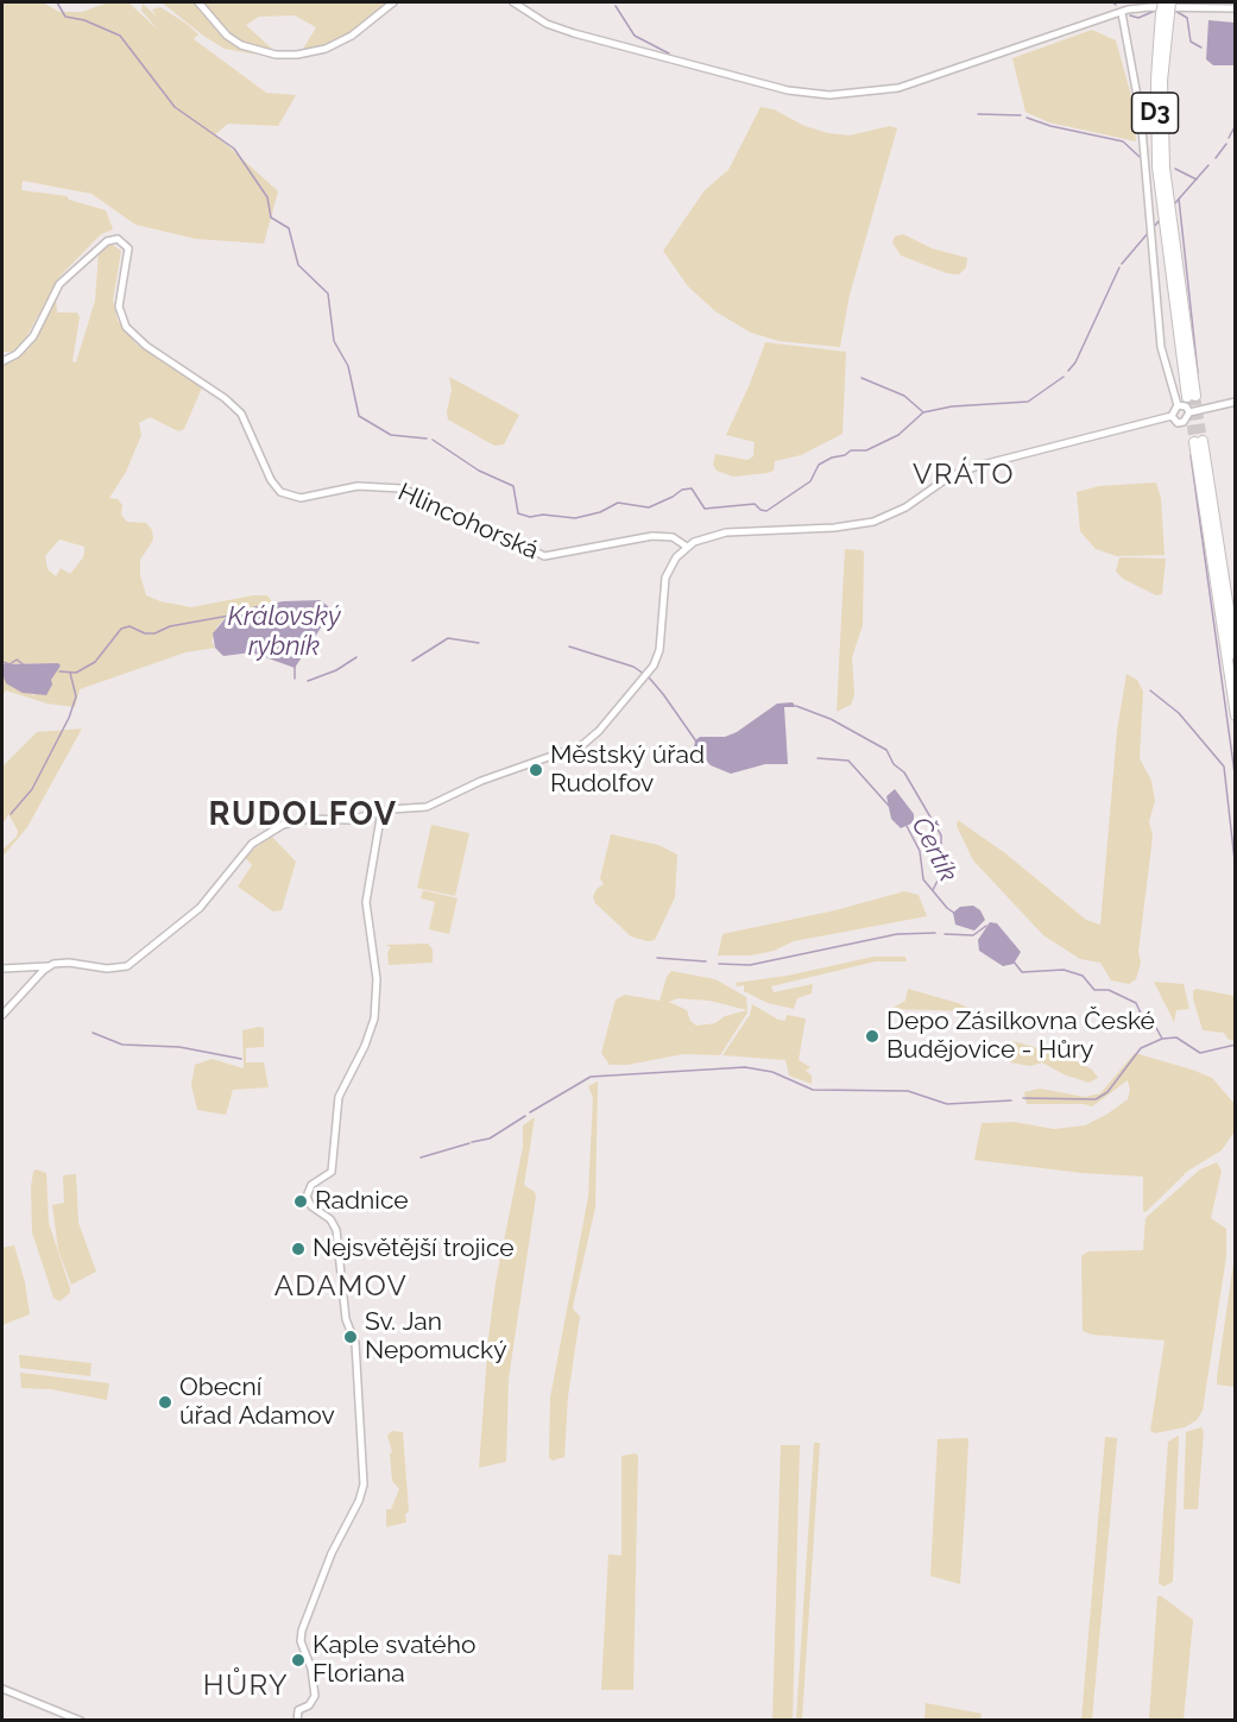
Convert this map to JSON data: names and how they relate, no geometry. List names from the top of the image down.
{
  "streets": {
    "highway": ["D3"],
    "street": ["Hlincohorská"]
  },
  "districts": [
    "VRÁTO",
    "RUDOLFOV",
    "ADAMOV",
    "HŮRY"
  ],
  "water": ["Královský rybník", "Čertík"],
  "places": [
    "Městský úřad Rudolfov",
    "Depo Zásilkovna České Budějovice - Hůry",
    "Radnice",
    "Nejsvětější trojice",
    "Sv. Jan Nepomucký",
    "Obecní úřad Adamov",
    "Kaple svatého Floriana"
  ]
}
